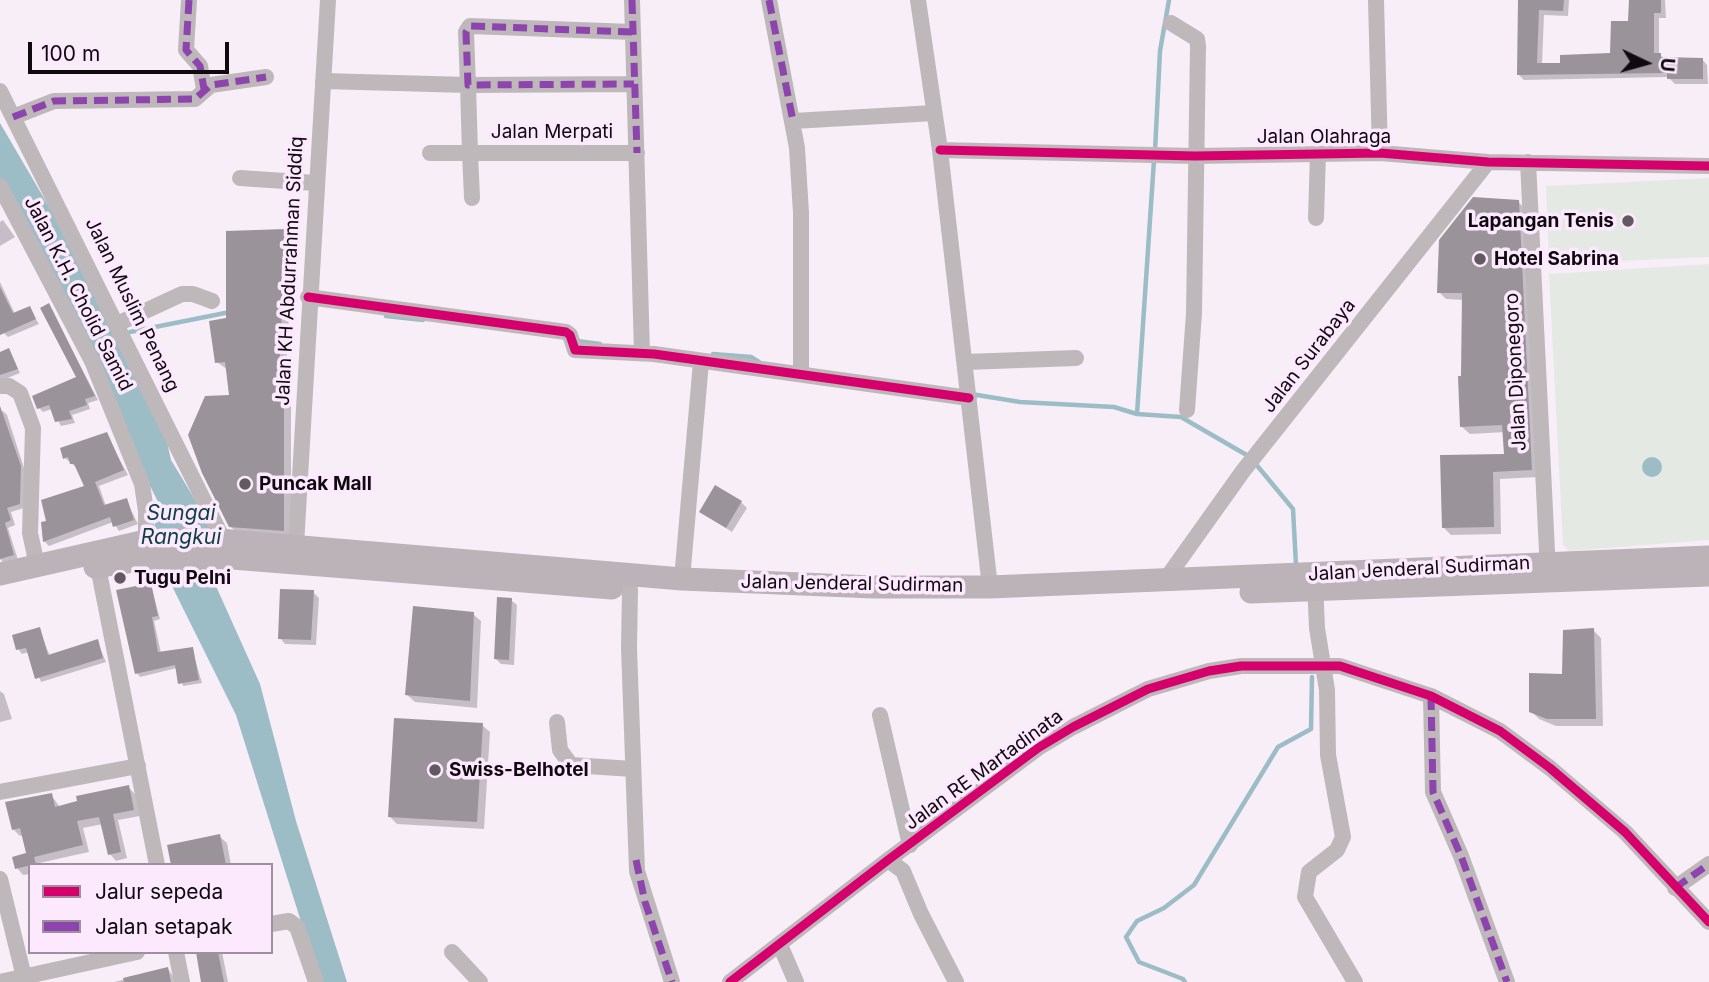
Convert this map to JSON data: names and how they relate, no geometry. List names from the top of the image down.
{
  "streets": {
    "highway": ["Jalan Jenderal Sudirman"],
    "street": [
      "Jalan Merpati",
      "Jalan Olahraga",
      "Jalan KH Abdurrahman Siddiq",
      "Jalan K.H. Cholid Samid",
      "Jalan Muslim Penang",
      "Jalan Surabaya",
      "Jalan Diponegoro",
      "Jalan RE Martadinata"
    ]
  },
  "crossings": [
    ["Jalan Olahraga", "Jalan Surabaya"],
    ["Jalan Olahraga", "Jalan Diponegoro"],
    ["Jalan KH Abdurrahman Siddiq", "Jalan Jenderal Sudirman"],
    ["Jalan K.H. Cholid Samid", "Jalan Jenderal Sudirman"],
    ["Jalan Muslim Penang", "Jalan Jenderal Sudirman"],
    ["Jalan Surabaya", "Jalan Jenderal Sudirman"],
    ["Jalan Diponegoro", "Jalan Jenderal Sudirman"]
  ],
  "water": ["Sungai Rangkui"],
  "places": [
    "Lapangan Tenis",
    "Hotel Sabrina",
    "Puncak Mall",
    "Tugu Pelni",
    "Swiss-Belhotel"
  ],
  "legend": ["Jalur sepeda", "Jalan setapak"],
  "scale_bar": "100 m",
  "north": "right"
}
